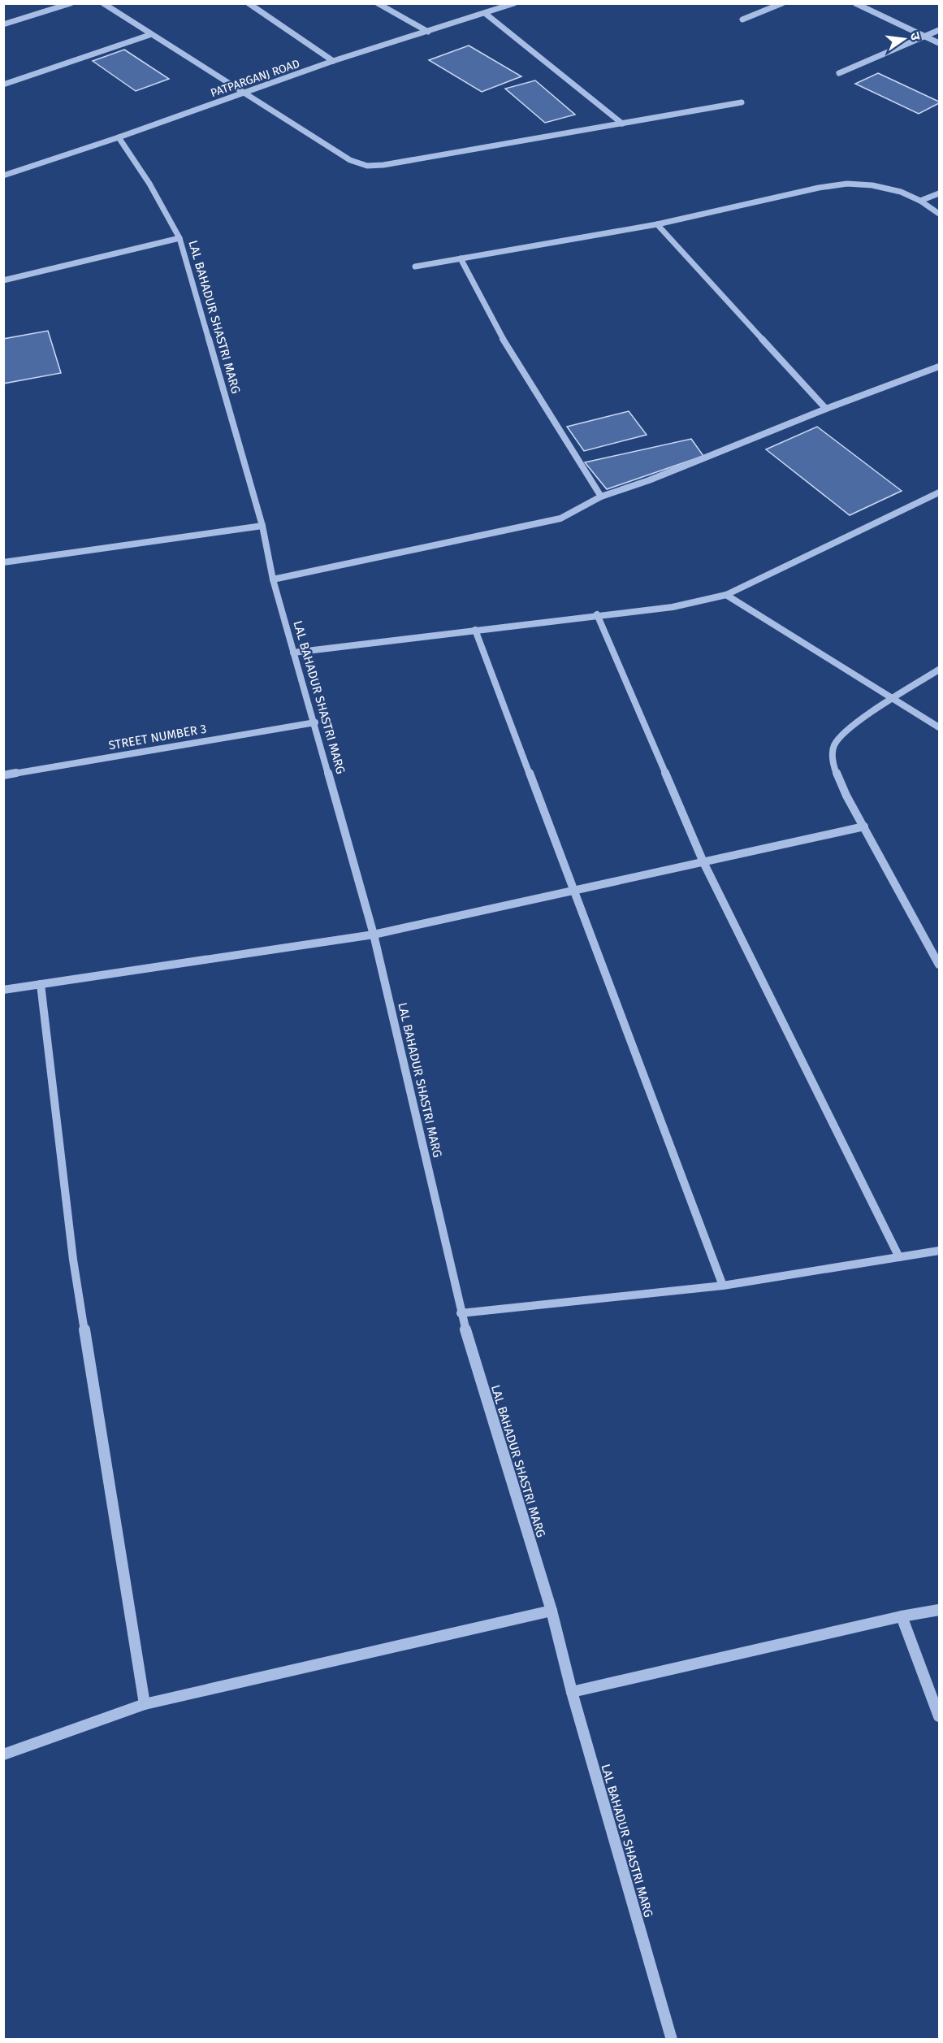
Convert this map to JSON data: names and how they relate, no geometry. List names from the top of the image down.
{
  "streets": {
    "street": ["PATPARGANJ ROAD", "LAL BAHADUR SHASTRI MARG", "STREET NUMBER 3"]
  },
  "crossings": [
    ["PATPARGANJ ROAD", "LAL BAHADUR SHASTRI MARG"],
    ["LAL BAHADUR SHASTRI MARG", "STREET NUMBER 3"]
  ],
  "north": "right"
}
